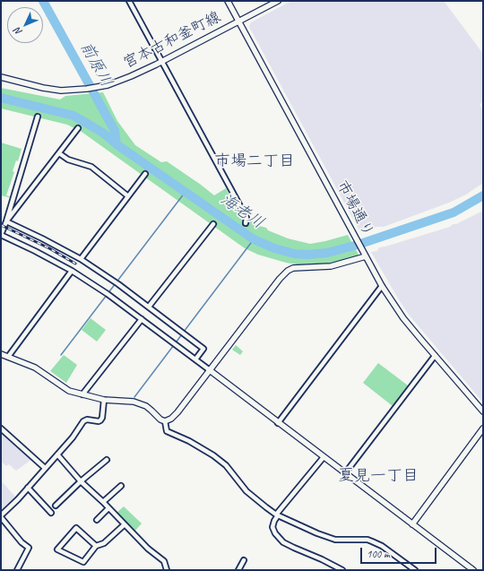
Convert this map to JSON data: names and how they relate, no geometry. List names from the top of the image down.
{
  "streets": {
    "street": ["宮本古和釜町線", "市場通り"]
  },
  "crossings": [
    ["宮本古和釜町線", "市場通り"]
  ],
  "districts": ["市場二丁目", "夏見一丁目"],
  "water": ["前原川", "海老川"],
  "scale_bar": "100 m",
  "north": "bottom left"
}
